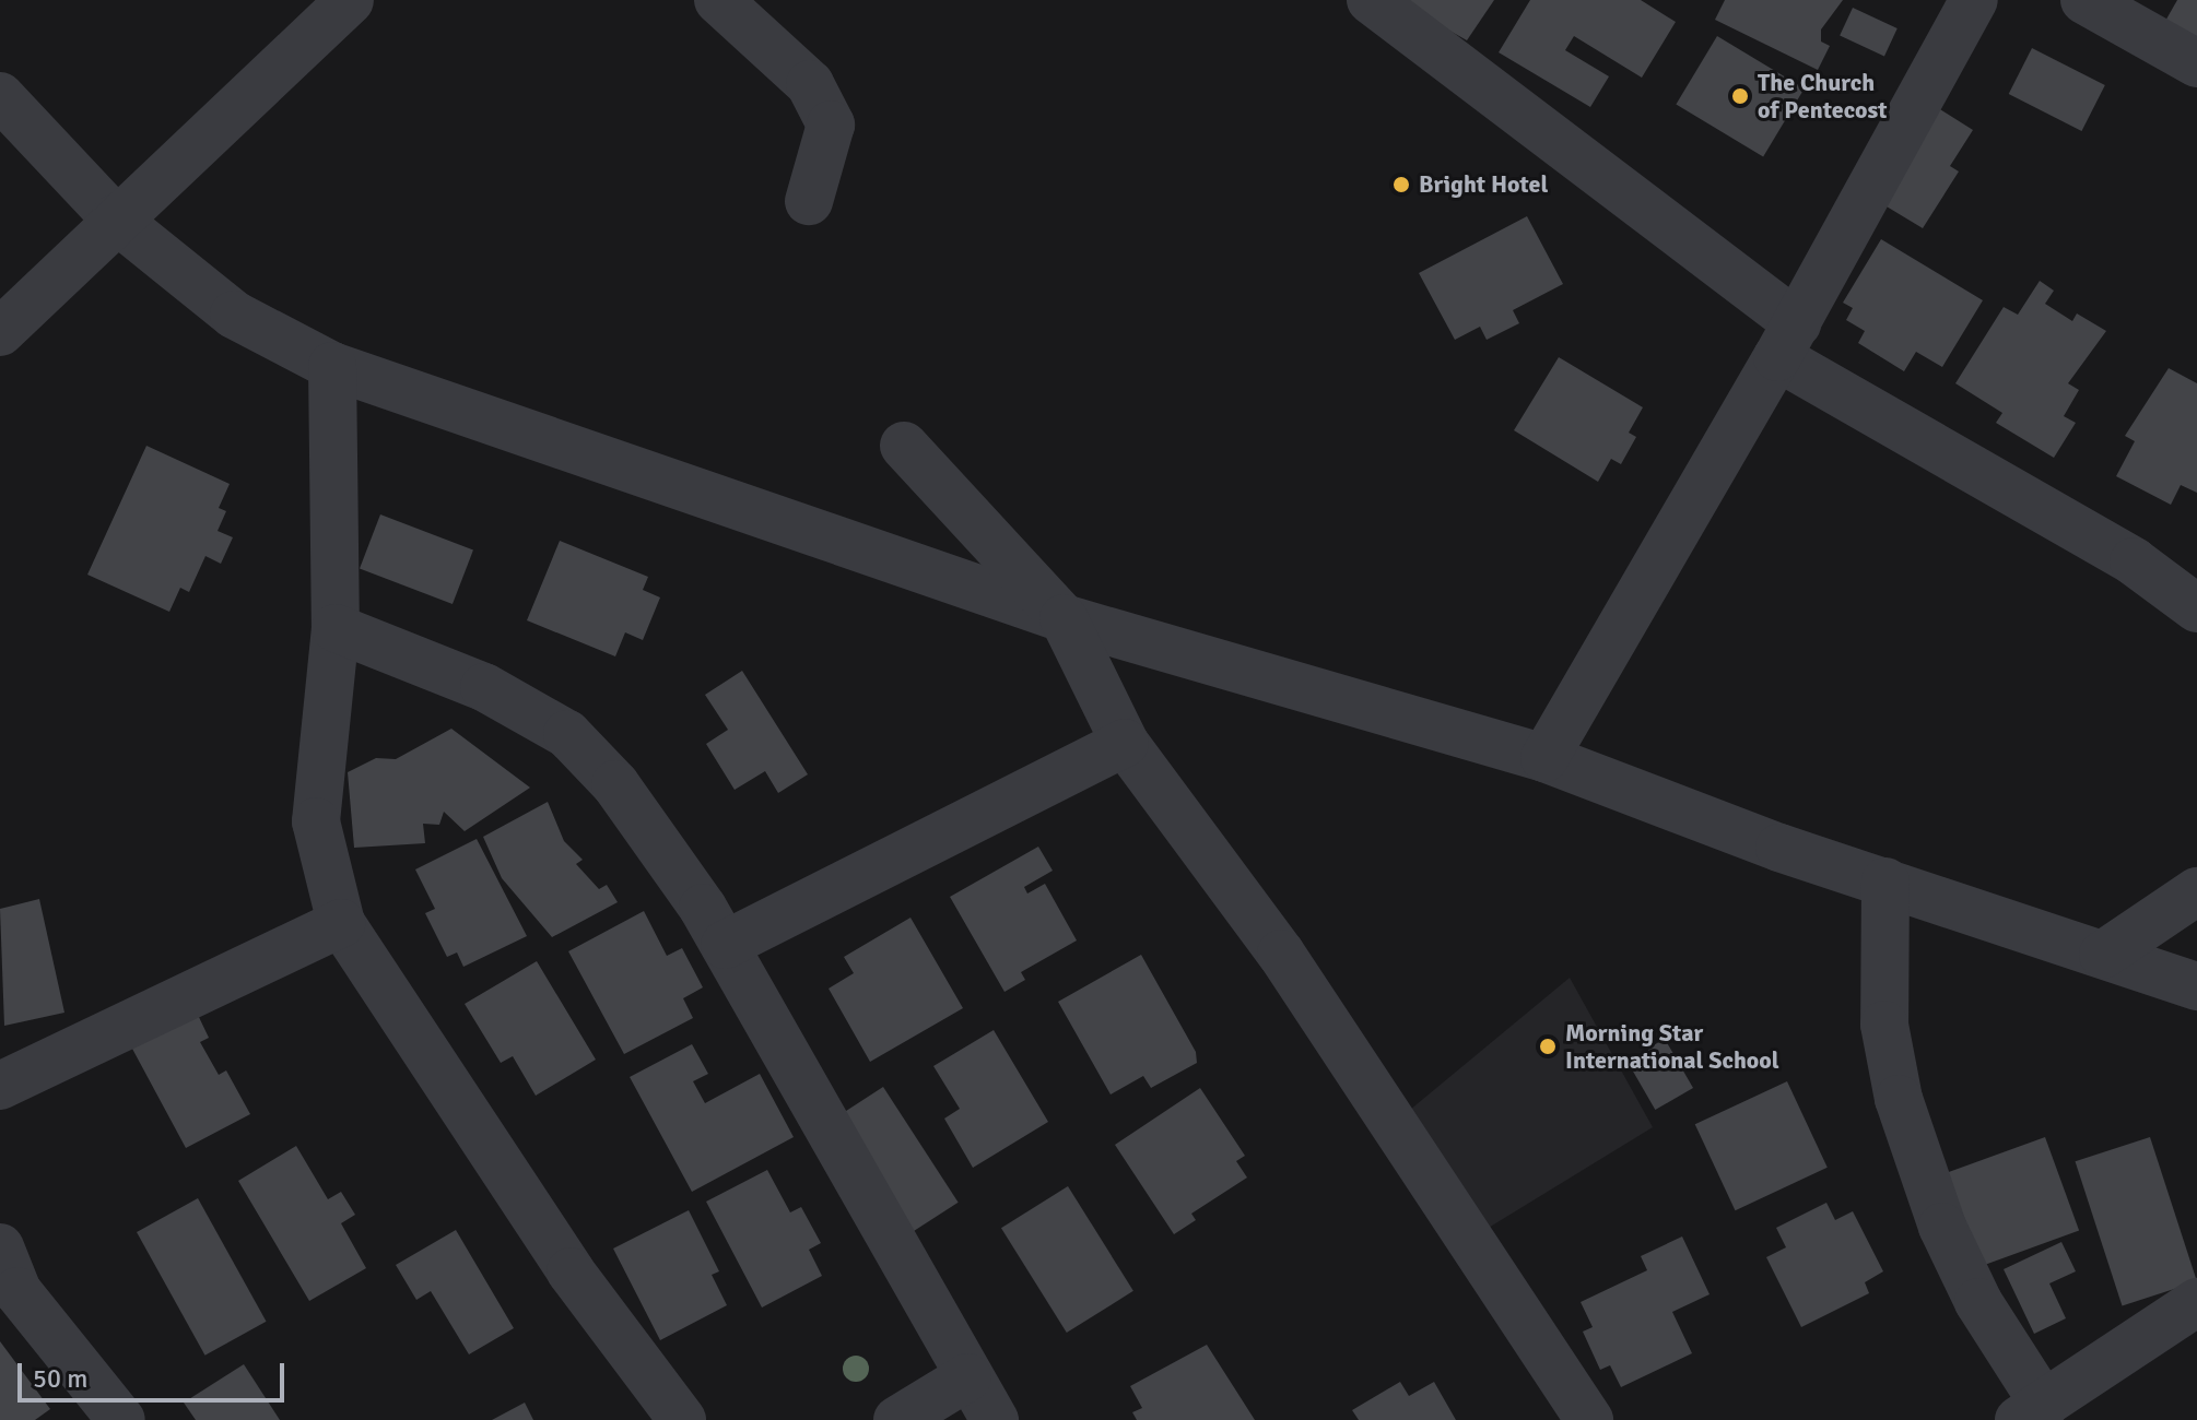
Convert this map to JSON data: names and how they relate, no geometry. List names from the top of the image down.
{
  "places": ["The Church of Pentecost", "Bright Hotel", "Morning Star International School"],
  "scale_bar": "50 m"
}
